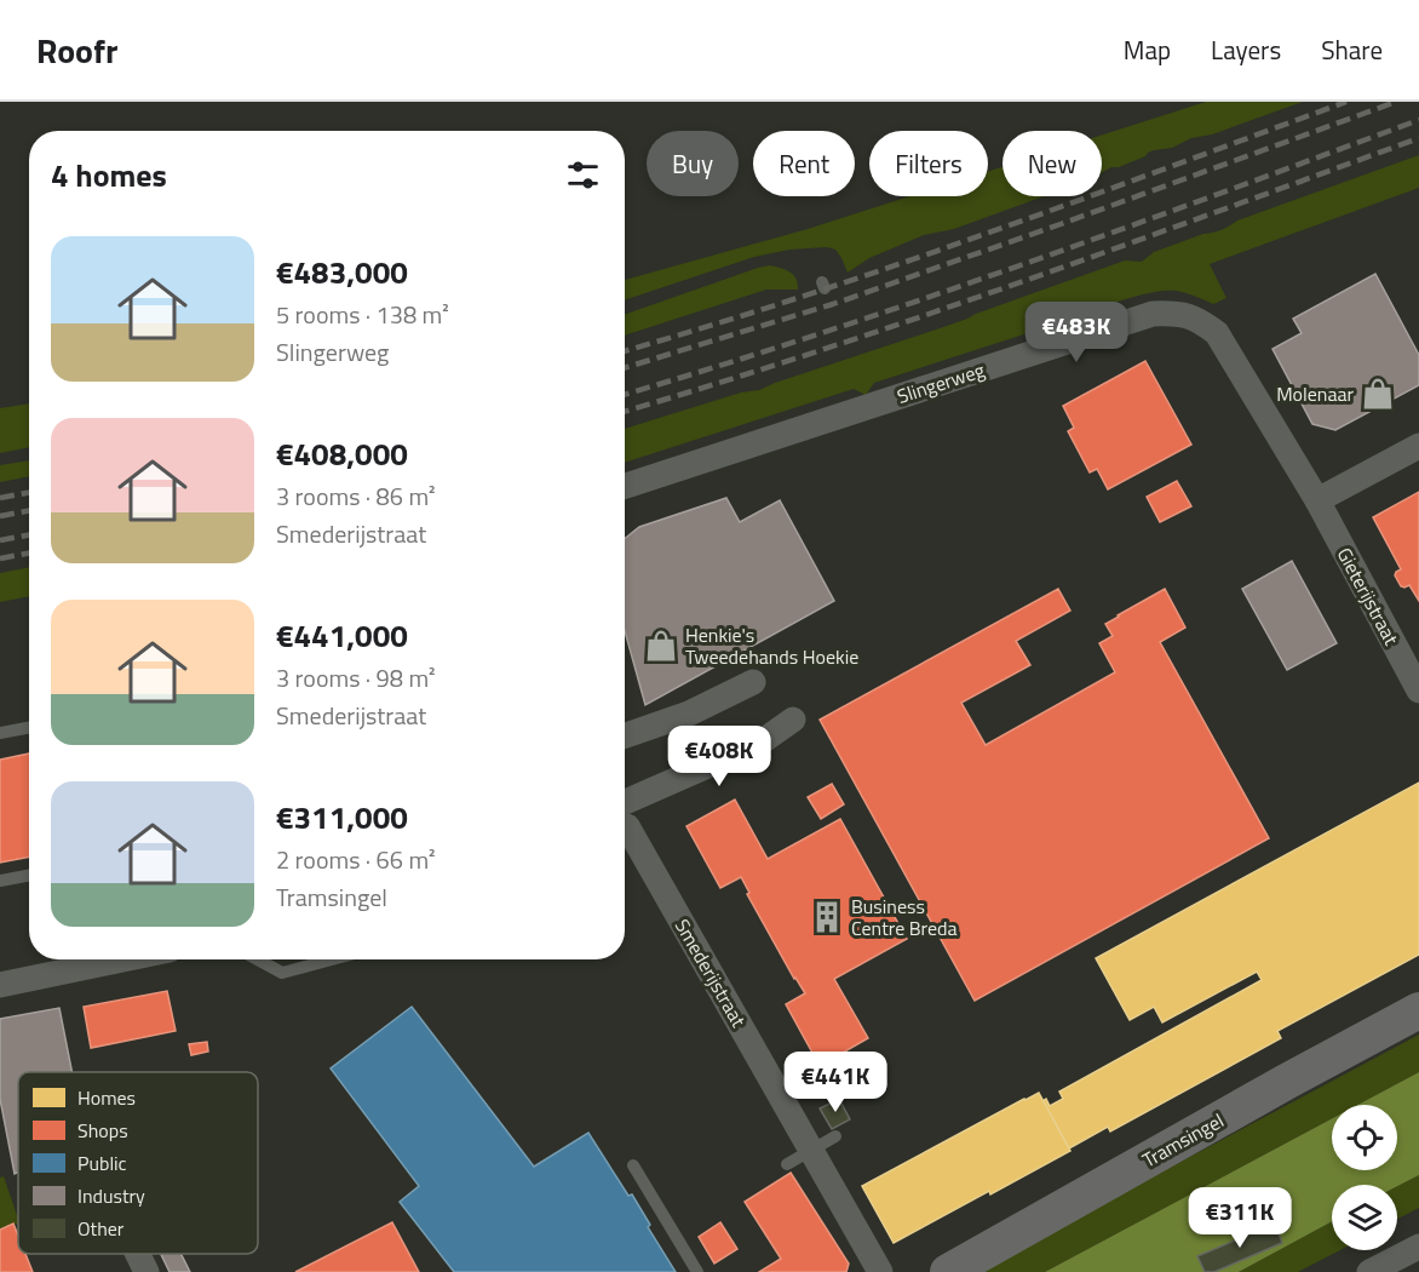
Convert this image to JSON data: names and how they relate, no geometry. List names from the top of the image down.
{
  "streets": {
    "main road": ["Tramsingel"],
    "street": ["Slingerweg", "Gieterijstraat", "Smederijstraat"]
  },
  "crossings": [
    ["Slingerweg", "Gieterijstraat"]
  ],
  "places": {
    "shop": ["Molenaar", "Henkie's Tweedehands Hoekie"],
    "building": ["Business Centre Breda"]
  },
  "legend": [
    "Homes",
    "Shops",
    "Public",
    "Industry",
    "Other"
  ],
  "page": {
    "header": "Roofr",
    "nav": ["Map", "Layers", "Share"],
    "chip": [
      "Buy",
      "Rent",
      "Filters",
      "New"
    ],
    "heading": "4 homes",
    "list": [
      {
        "name": "€483,000",
        "note": "5 rooms · 138 m² · Slingerweg"
      },
      {
        "name": "€408,000",
        "note": "3 rooms · 86 m² · Smederijstraat"
      },
      {
        "name": "€441,000",
        "note": "3 rooms · 98 m² · Smederijstraat"
      },
      {
        "name": "€311,000",
        "note": "2 rooms · 66 m² · Tramsingel"
      }
    ],
    "price": [
      "€483K",
      "€408K",
      "€441K",
      "€311K"
    ]
  }
}
